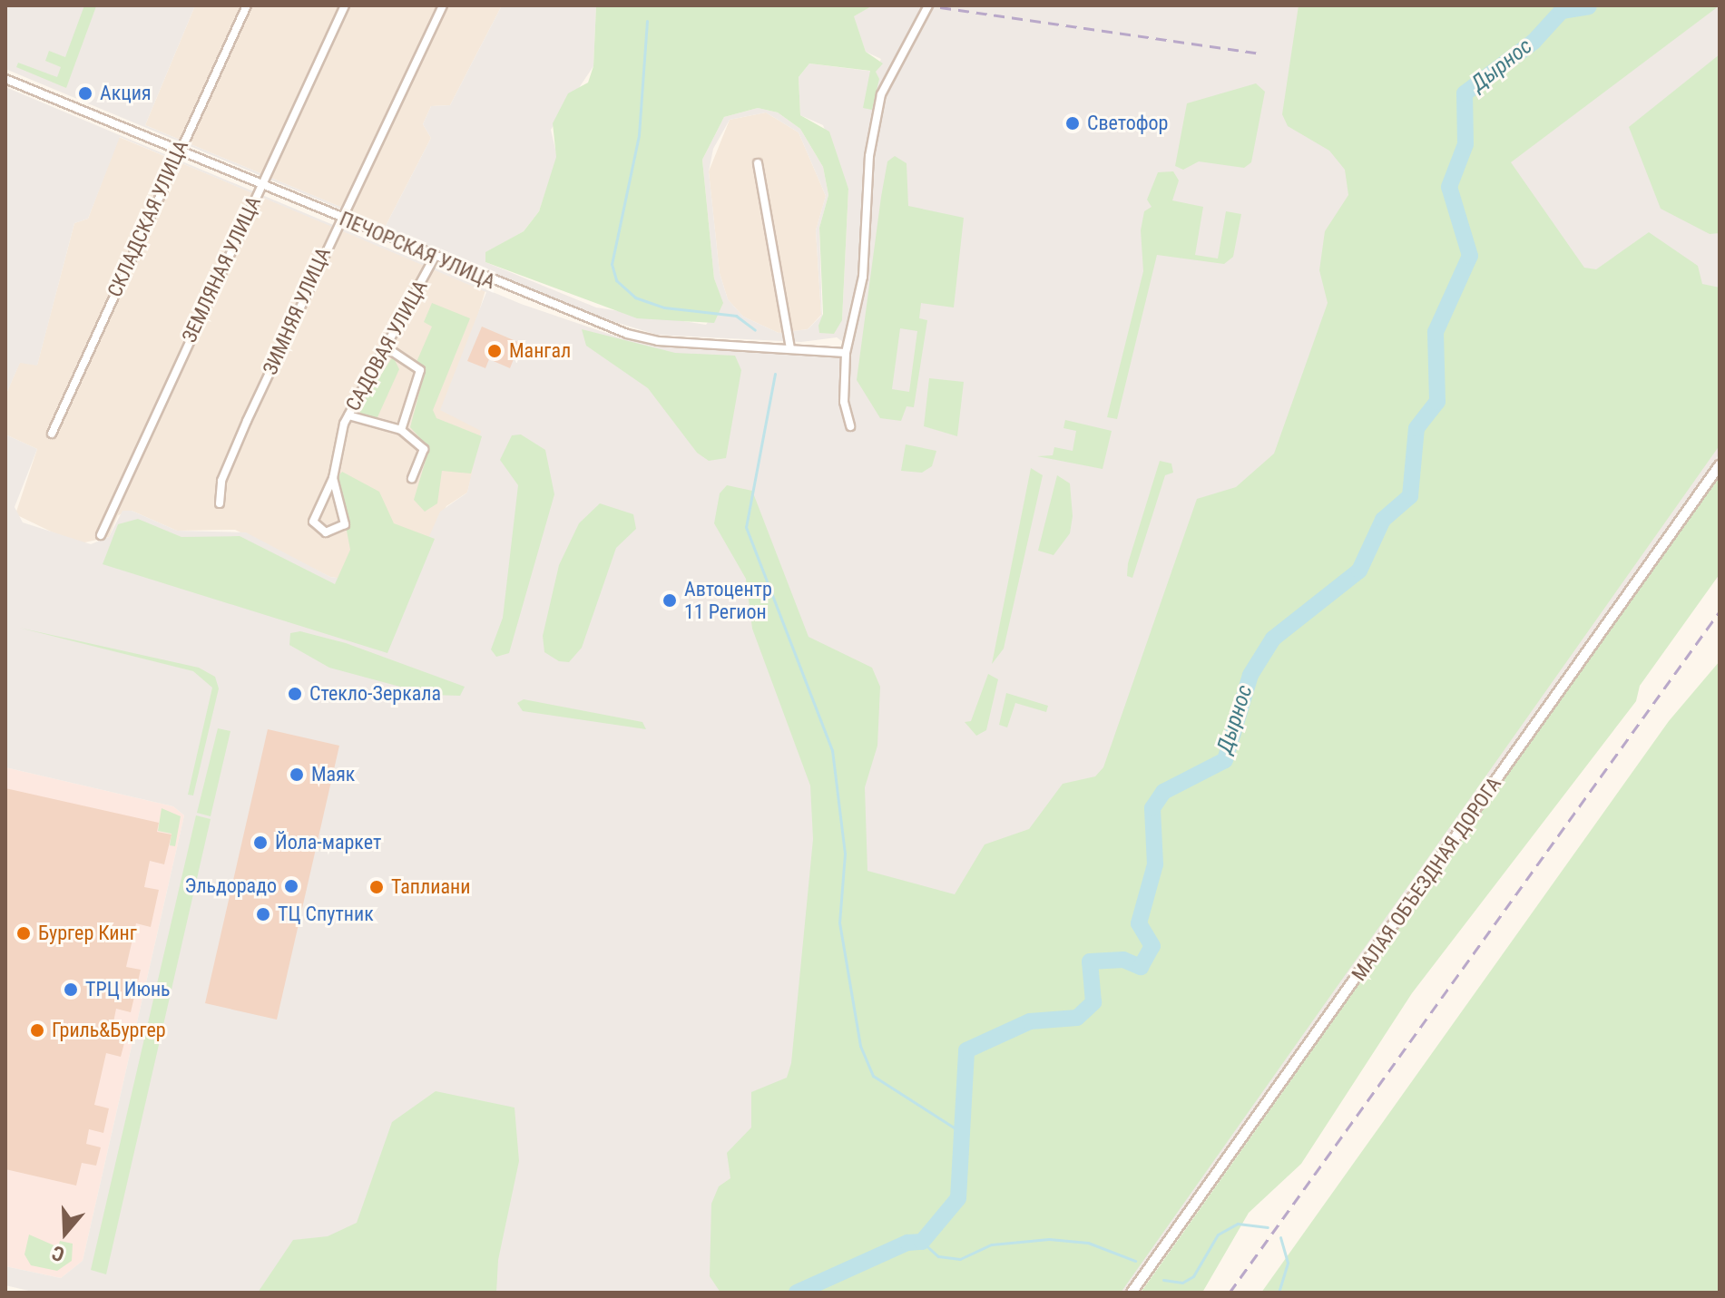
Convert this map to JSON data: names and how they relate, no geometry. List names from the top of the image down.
{
  "streets": {
    "street": [
      "СКЛАДСКАЯ УЛИЦА",
      "ПЕЧОРСКАЯ УЛИЦА",
      "ЗЕМЛЯНАЯ УЛИЦА",
      "ЗИМНЯЯ УЛИЦА",
      "САДОВАЯ УЛИЦА",
      "МАЛАЯ ОБЪЕЗДНАЯ ДОРОГА"
    ]
  },
  "crossings": [
    ["СКЛАДСКАЯ УЛИЦА", "ПЕЧОРСКАЯ УЛИЦА"],
    ["ПЕЧОРСКАЯ УЛИЦА", "ЗЕМЛЯНАЯ УЛИЦА"],
    ["ПЕЧОРСКАЯ УЛИЦА", "ЗИМНЯЯ УЛИЦА"],
    ["ПЕЧОРСКАЯ УЛИЦА", "САДОВАЯ УЛИЦА"]
  ],
  "water": ["Дырнос"],
  "places": [
    "Акция",
    "Светофор",
    "Мангал",
    "Автоцентр 11 Регион",
    "Стекло-Зеркала",
    "Маяк",
    "Йола-маркет",
    "Эльдорадо",
    "Таплиани",
    "ТЦ Спутник",
    "Бургер Кинг",
    "ТРЦ Июнь",
    "Гриль&Бургер"
  ],
  "north": "bottom"
}
